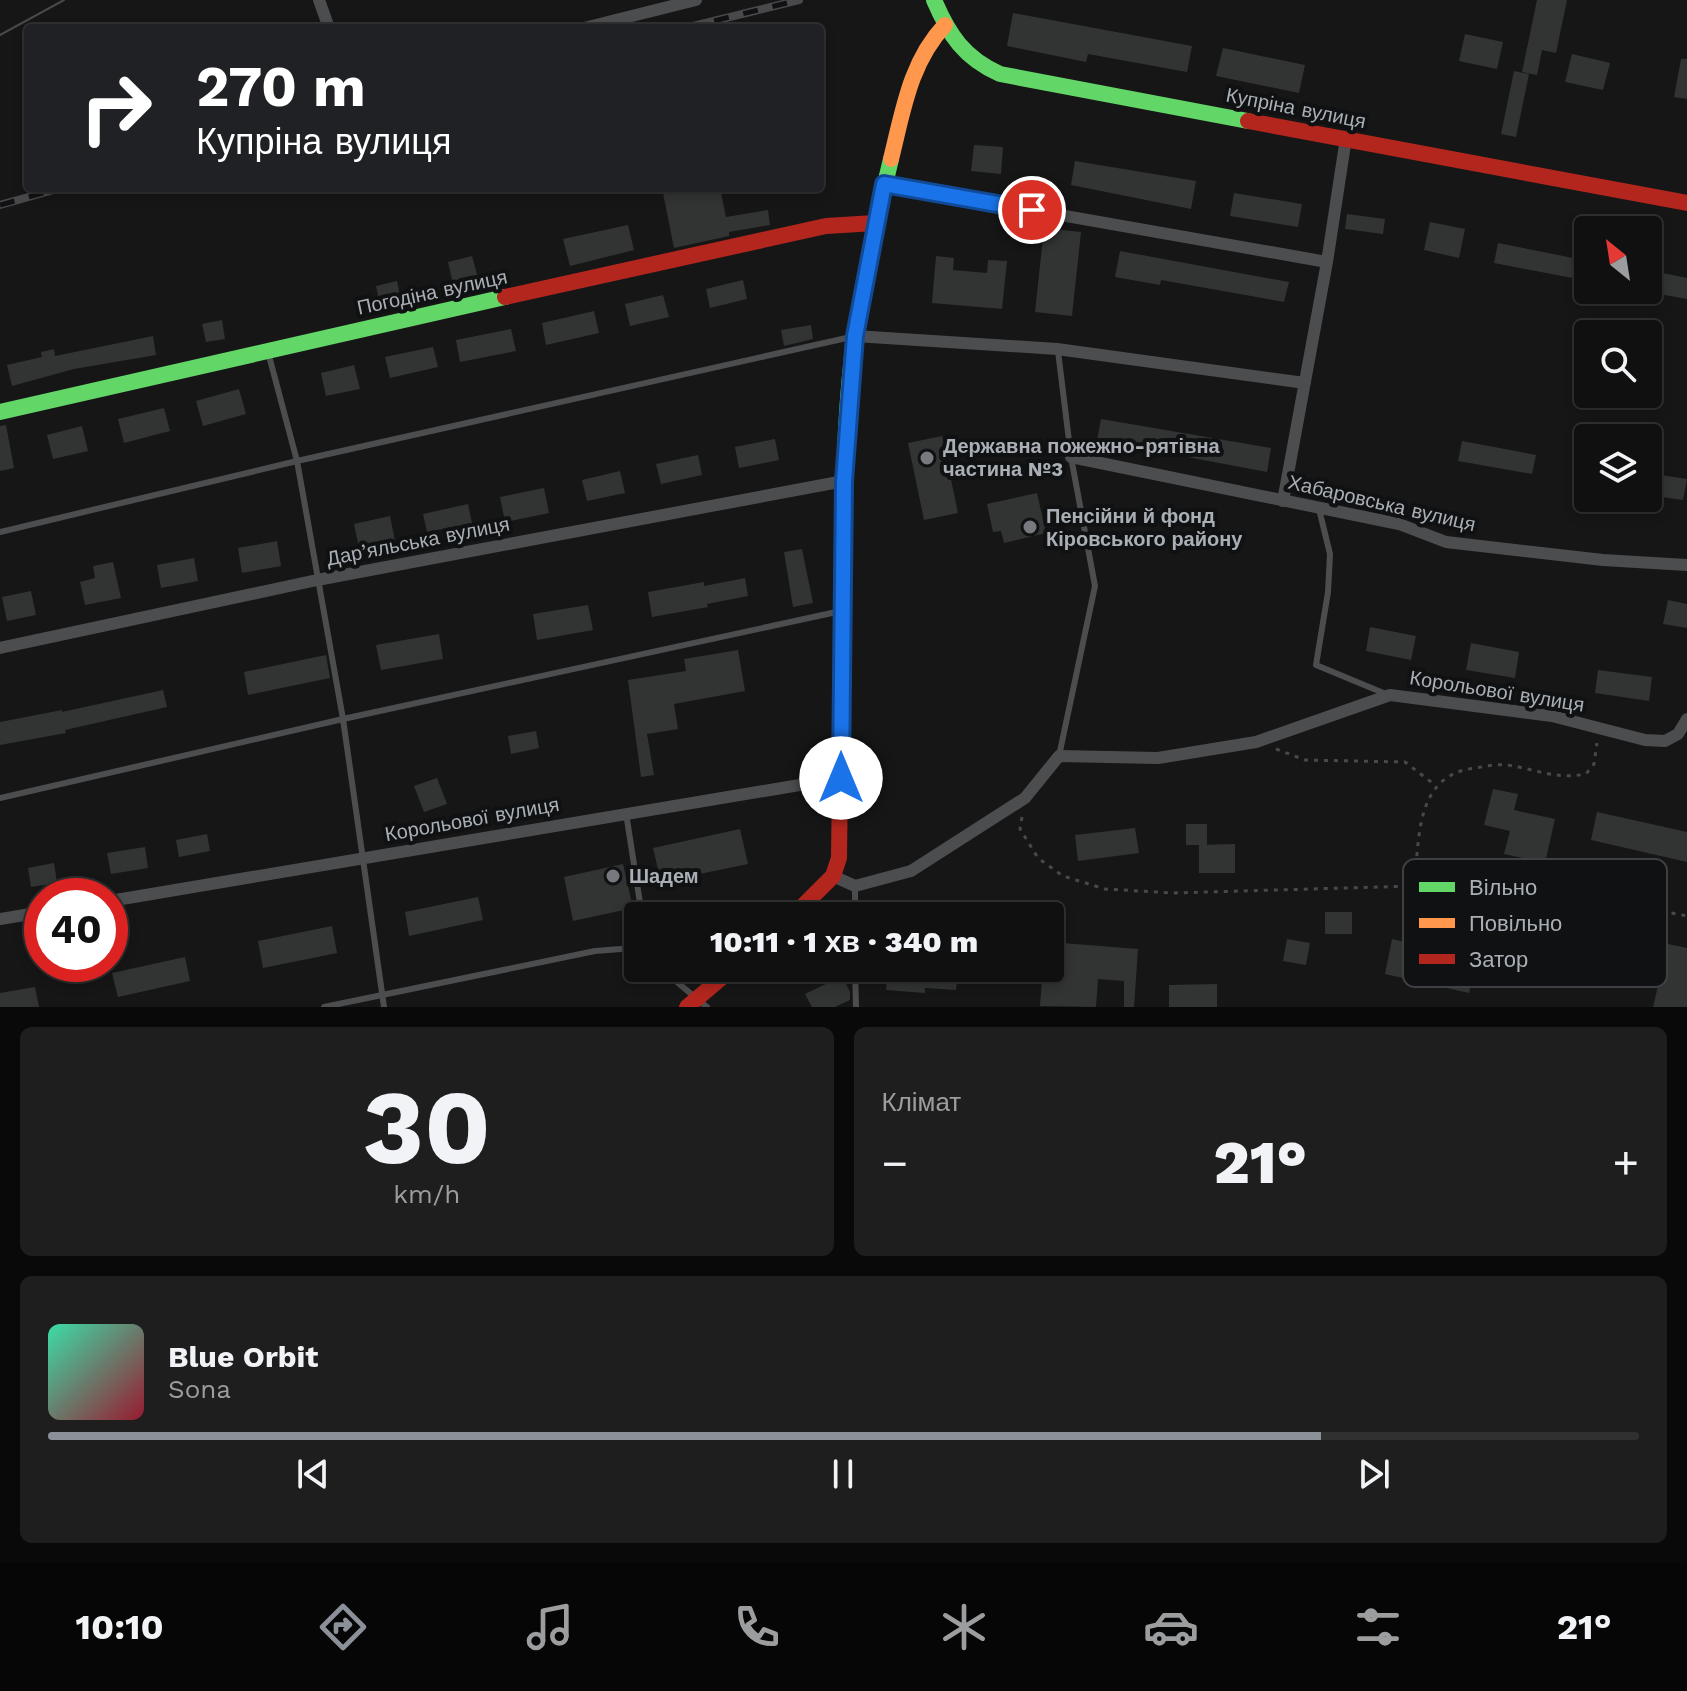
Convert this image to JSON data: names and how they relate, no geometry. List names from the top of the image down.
{
  "streets": {
    "street": [
      "Купріна вулиця",
      "Погодіна вулиця",
      "Хабаровська вулиця",
      "Дар’яльська вулиця",
      "Корольової вулиця"
    ]
  },
  "places": ["Державна пожежно-рятівна частина №3", "Пенсійни й фонд Кіровського району", "Шадем"],
  "legend": ["Вільно", "Повільно", "Затор"],
  "north": "top left",
  "page": {
    "turn": ["270 m", "Купріна вулиця"],
    "limit": "40",
    "trip": "10:11 · 1 хв · 340 m",
    "tile": [
      ["30", "km/h"],
      "Клімат"
    ],
    "heat": ["−", "21°", "+"],
    "song": ["Blue Orbit", "Sona"],
    "tabs": ["10:10", "21°"]
  }
}
